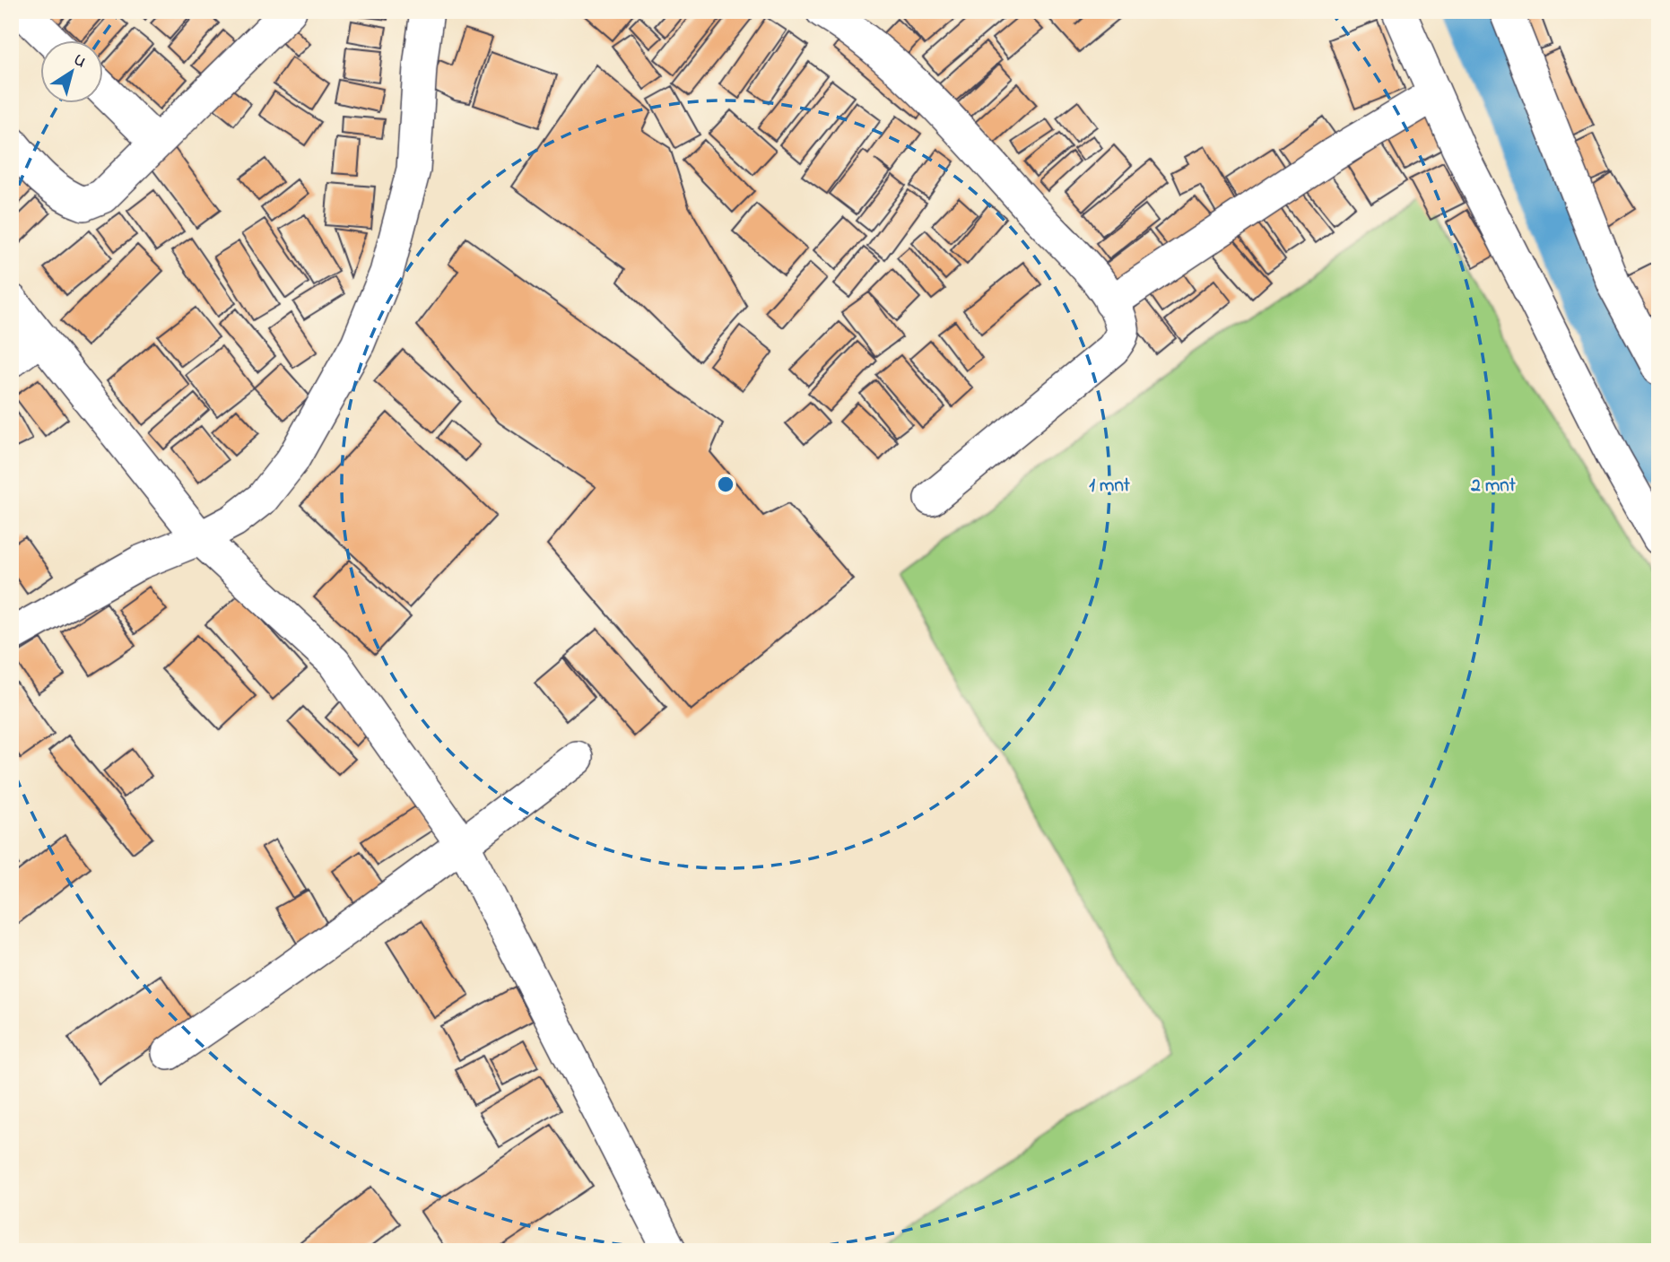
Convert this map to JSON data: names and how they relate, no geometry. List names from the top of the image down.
{
  "north": "top right",
  "rings": ["1 mnt", "2 mnt"]
}
